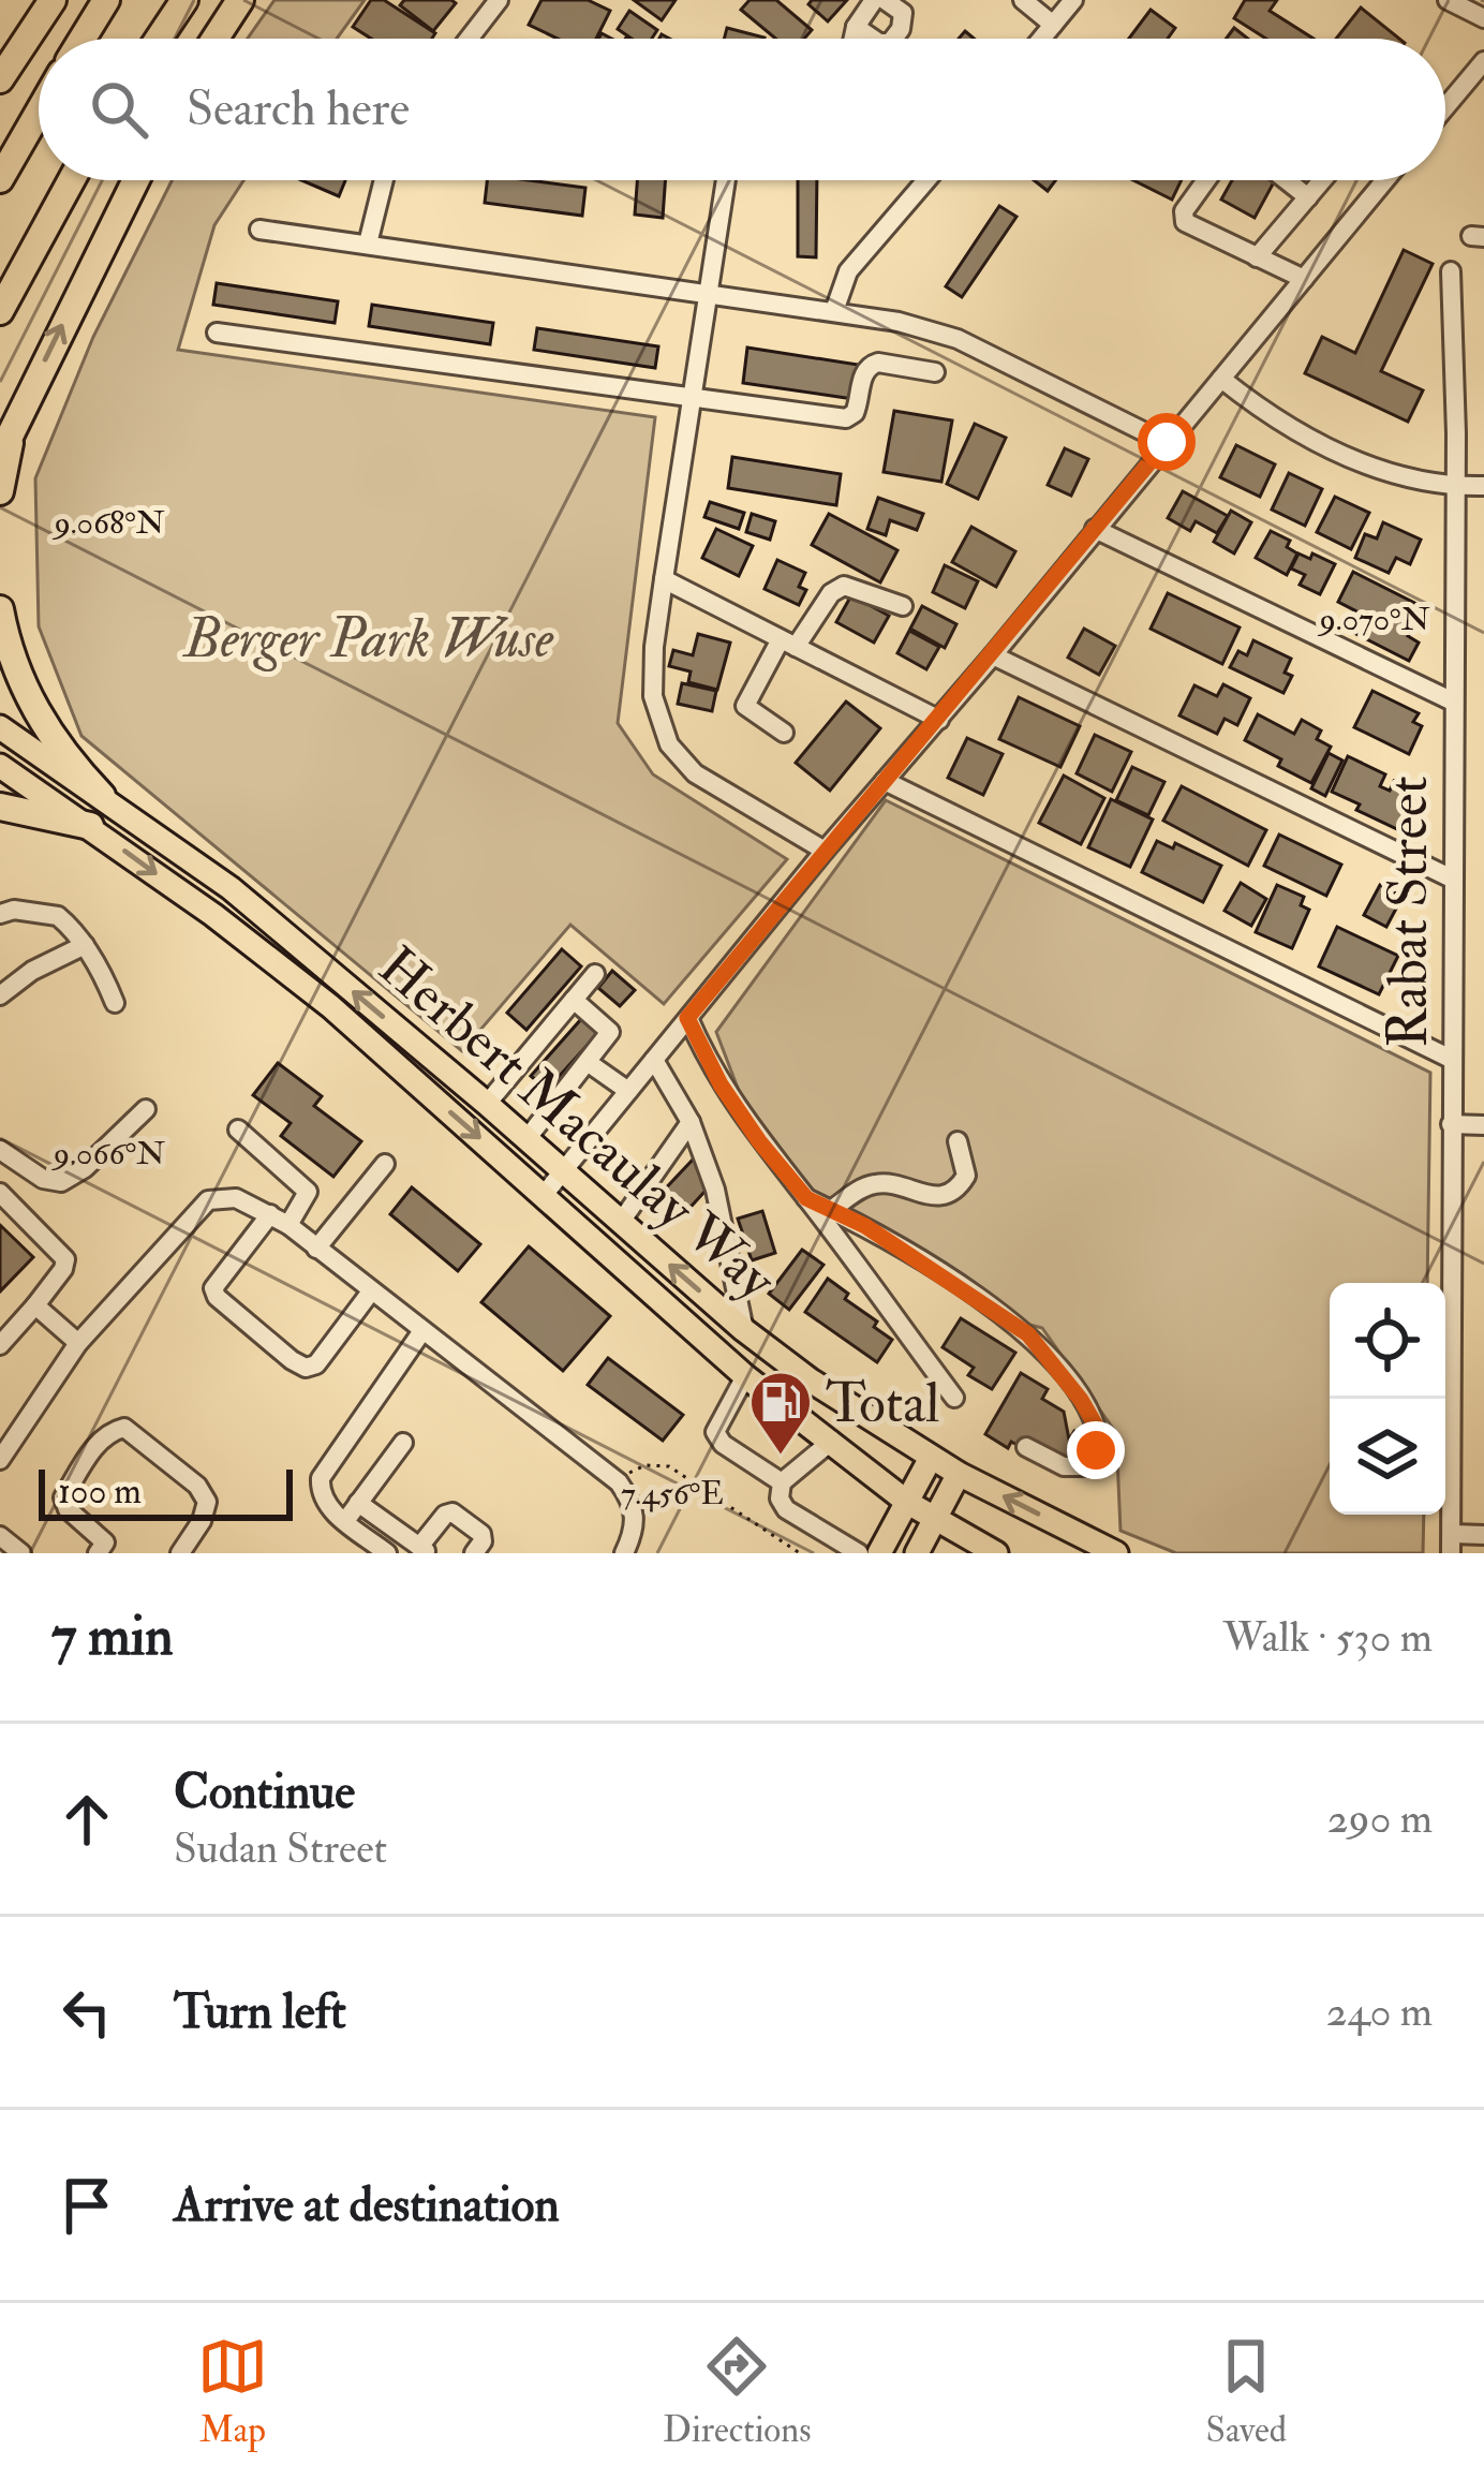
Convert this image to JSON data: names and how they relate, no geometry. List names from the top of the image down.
{
  "streets": {
    "main road": ["Herbert Macaulay Way"],
    "street": ["Rabat Street"]
  },
  "parks": ["Berger Park Wuse"],
  "places": {
    "fuel station": ["Total"]
  },
  "scale_bar": "100 m",
  "page": {
    "search": "Search here",
    "scale": "100 m",
    "heading": ["7 min", "Walk · 530 m"],
    "list": [
      ["Continue", "Sudan Street", "290 m"],
      ["Turn left", "240 m"],
      "Arrive at destination"
    ],
    "nav": ["Map", "Directions", "Saved"]
  },
  "coordinates": [
    "9.068°N",
    "9.070°N",
    "9.066°N",
    "7.456°E"
  ]
}
